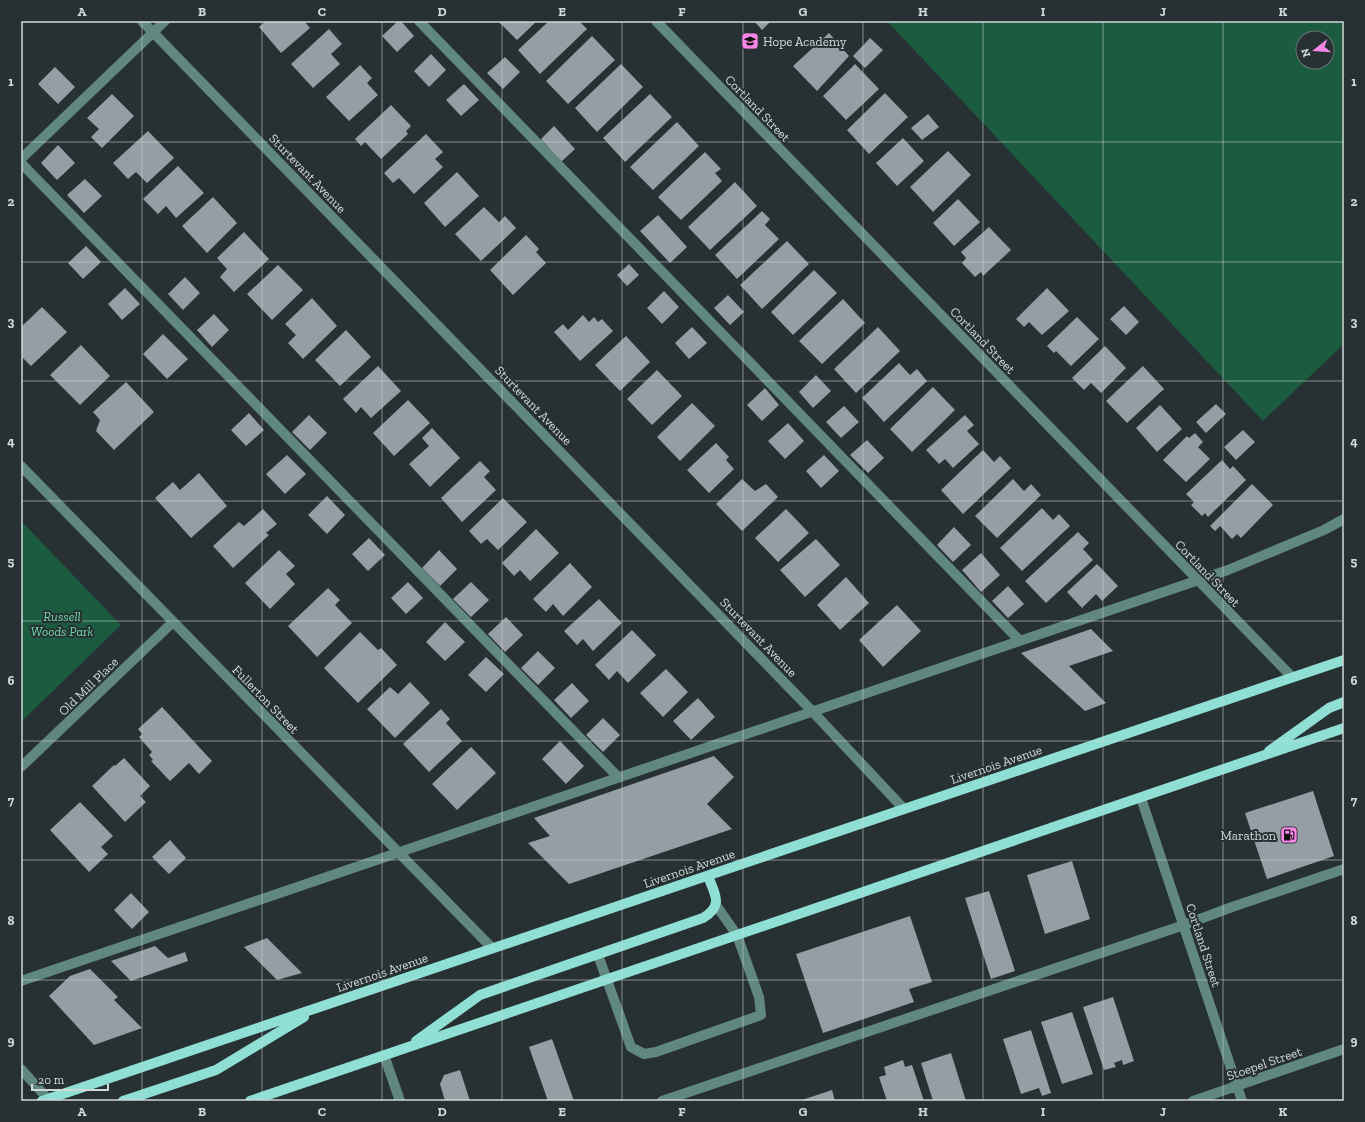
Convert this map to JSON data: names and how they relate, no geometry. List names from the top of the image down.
{
  "streets": {
    "main road": ["Livernois Avenue"],
    "street": [
      "Cortland Street",
      "Sturtevant Avenue",
      "Old Mill Place",
      "Fullerton Street",
      "Stoepel Street"
    ]
  },
  "crossings": [
    ["Cortland Street", "Livernois Avenue"],
    ["Cortland Street", "Stoepel Street"],
    ["Sturtevant Avenue", "Livernois Avenue"],
    ["Old Mill Place", "Fullerton Street"],
    ["Fullerton Street", "Livernois Avenue"]
  ],
  "parks": ["Russell Woods Park"],
  "places": {
    "school or university": ["Hope Academy"],
    "fuel station": ["Marathon"]
  },
  "scale_bar": "20 m",
  "north": "left",
  "grid": {
    "columns": [
      "A",
      "B",
      "C",
      "D",
      "E",
      "F",
      "G",
      "H",
      "I",
      "J",
      "K"
    ],
    "rows": [
      "1",
      "2",
      "3",
      "4",
      "5",
      "6",
      "7",
      "8",
      "9"
    ]
  }
}
